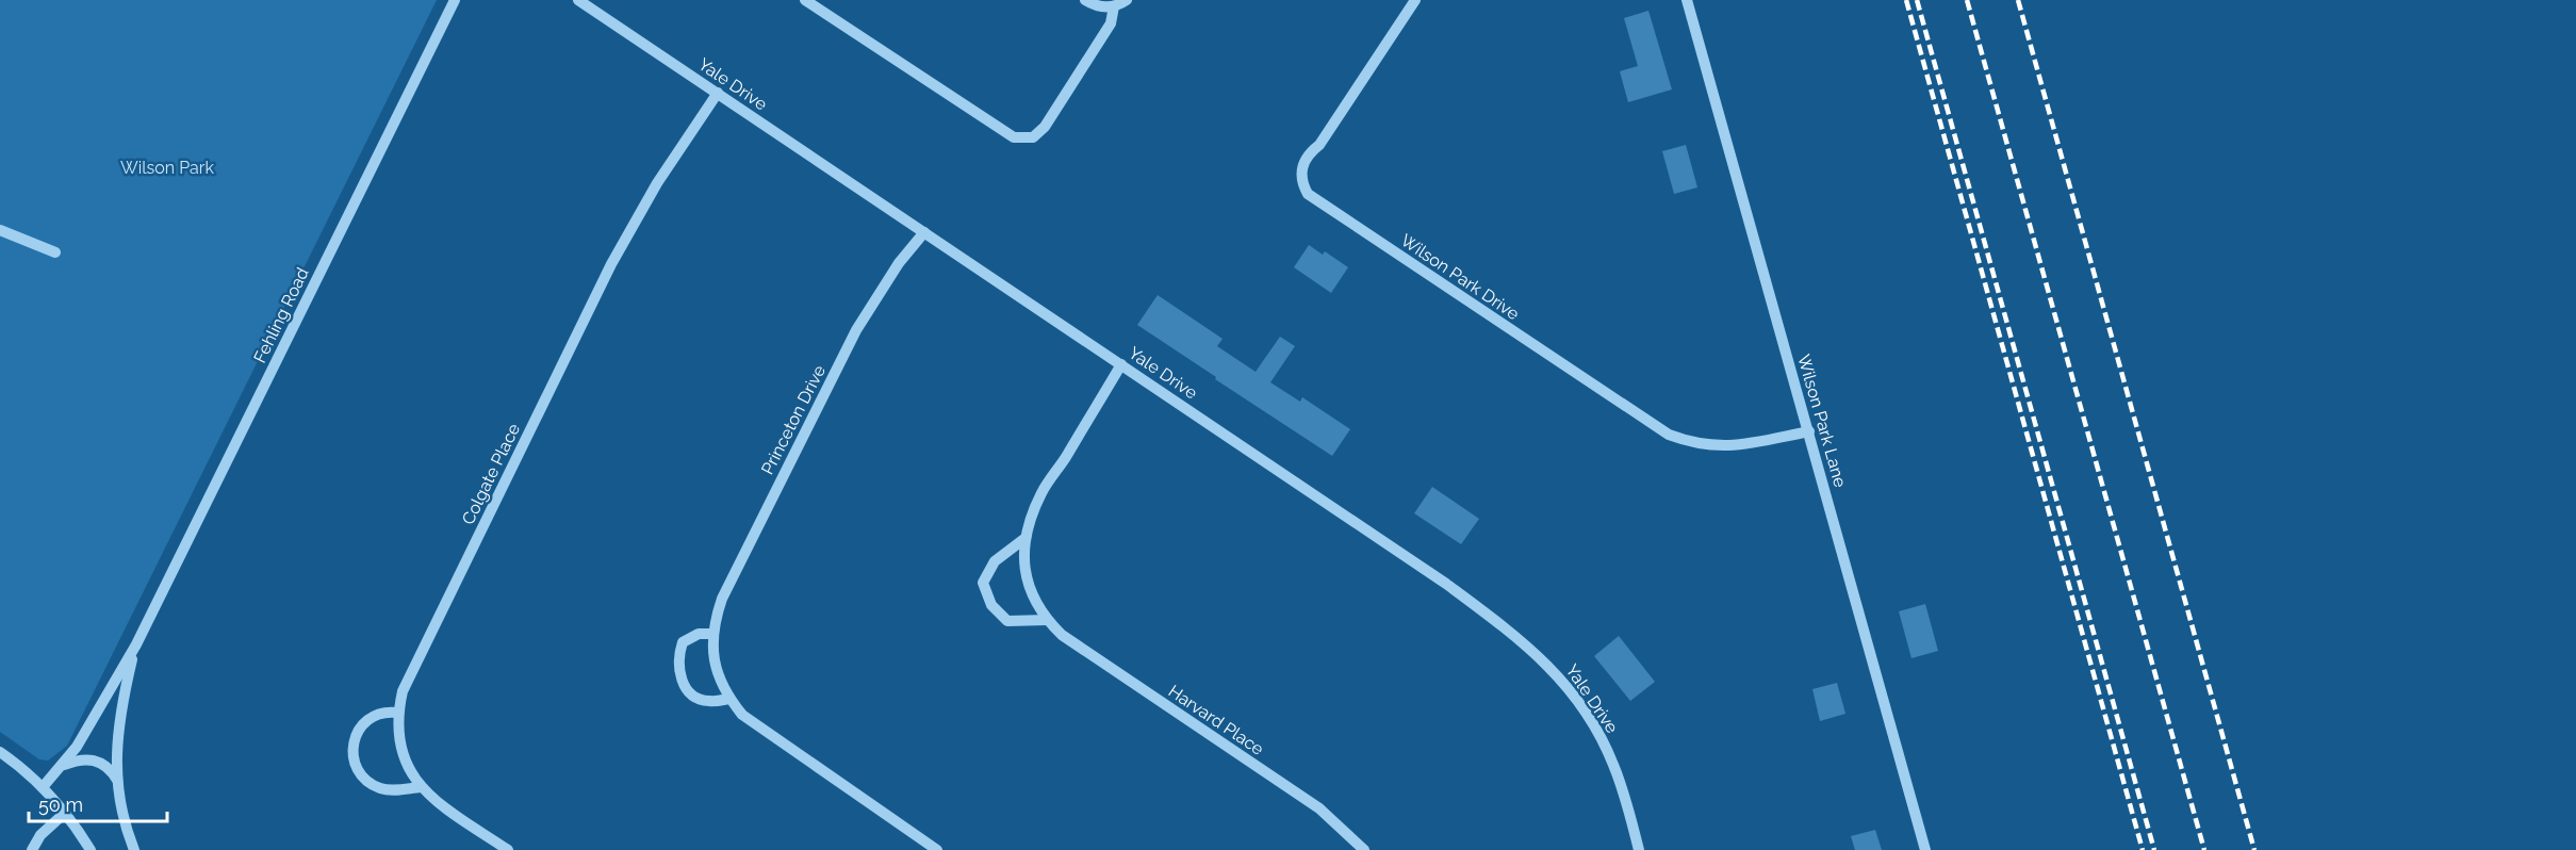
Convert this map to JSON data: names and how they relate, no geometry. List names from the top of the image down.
{
  "streets": {
    "street": [
      "Yale Drive",
      "Wilson Park Drive",
      "Fehling Road",
      "Princeton Drive",
      "Wilson Park Lane",
      "Colgate Place",
      "Harvard Place"
    ]
  },
  "crossings": [
    ["Yale Drive", "Princeton Drive"],
    ["Yale Drive", "Colgate Place"],
    ["Yale Drive", "Harvard Place"],
    ["Wilson Park Drive", "Wilson Park Lane"]
  ],
  "parks": ["Wilson Park"],
  "scale_bar": "50 m"
}
